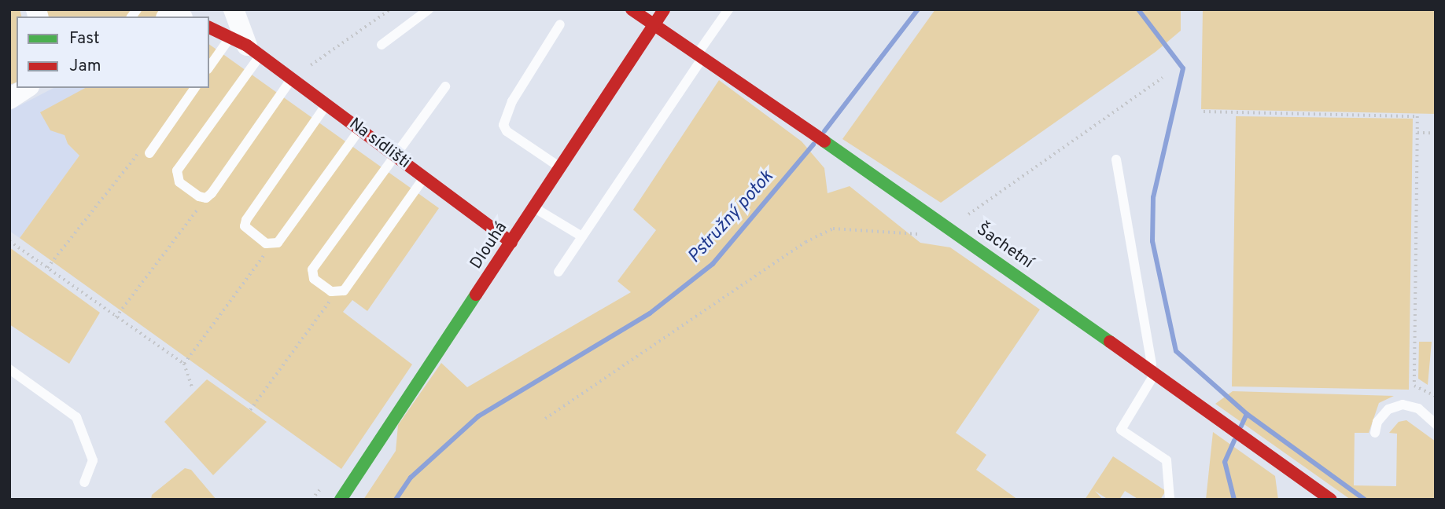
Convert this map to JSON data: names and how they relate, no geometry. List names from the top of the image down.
{
  "streets": {
    "street": ["Na sídlišti", "Dlouhá", "Šachetní"]
  },
  "crossings": [
    ["Na sídlišti", "Dlouhá"],
    ["Dlouhá", "Šachetní"]
  ],
  "water": ["Pstružný potok"],
  "legend": ["Fast", "Jam"]
}
